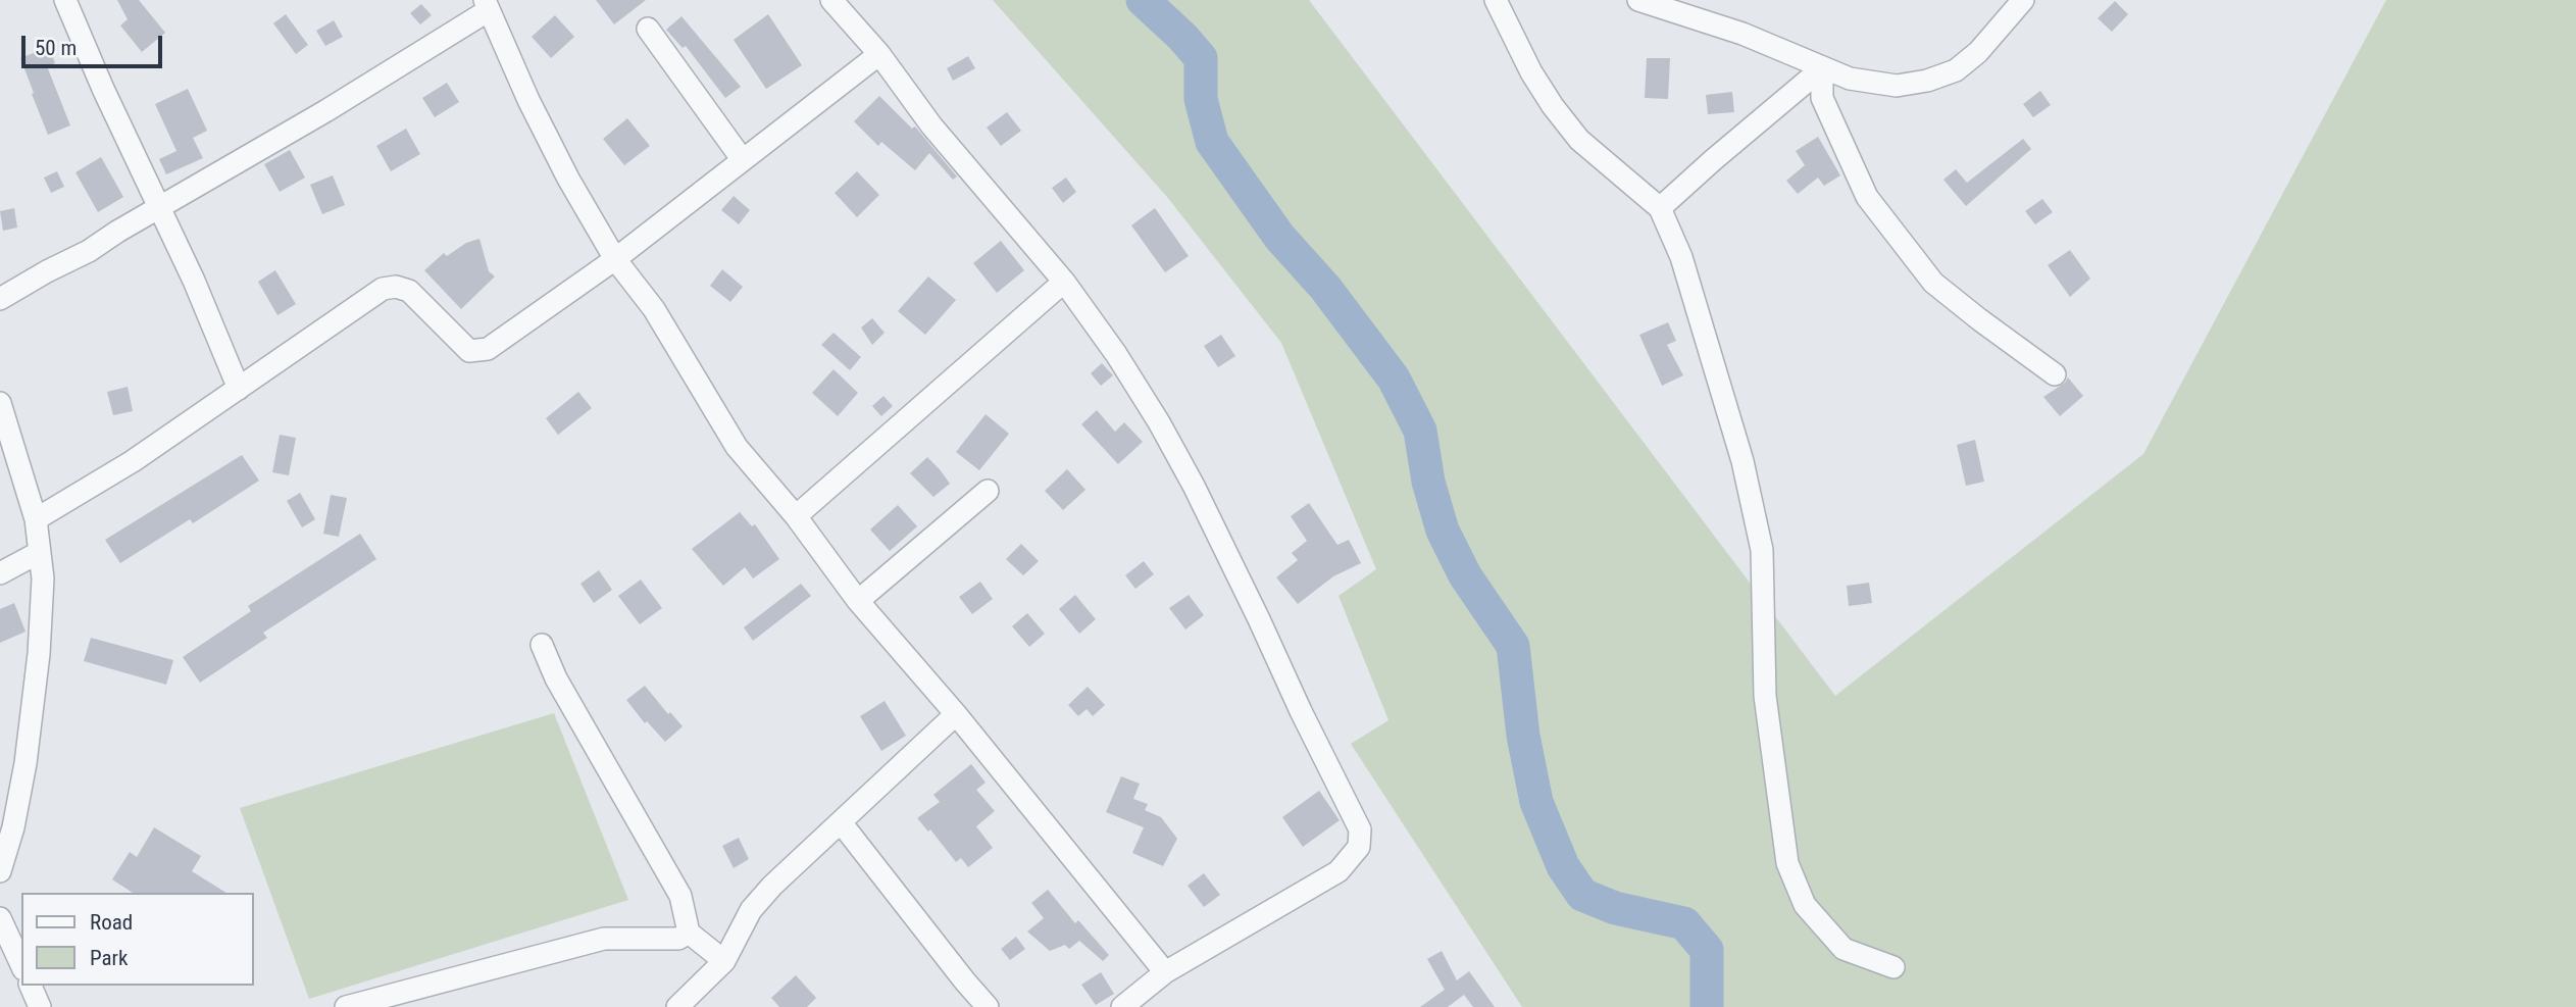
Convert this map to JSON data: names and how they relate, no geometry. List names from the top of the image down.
{
  "legend": ["Road", "Park"],
  "scale_bar": "50 m"
}
